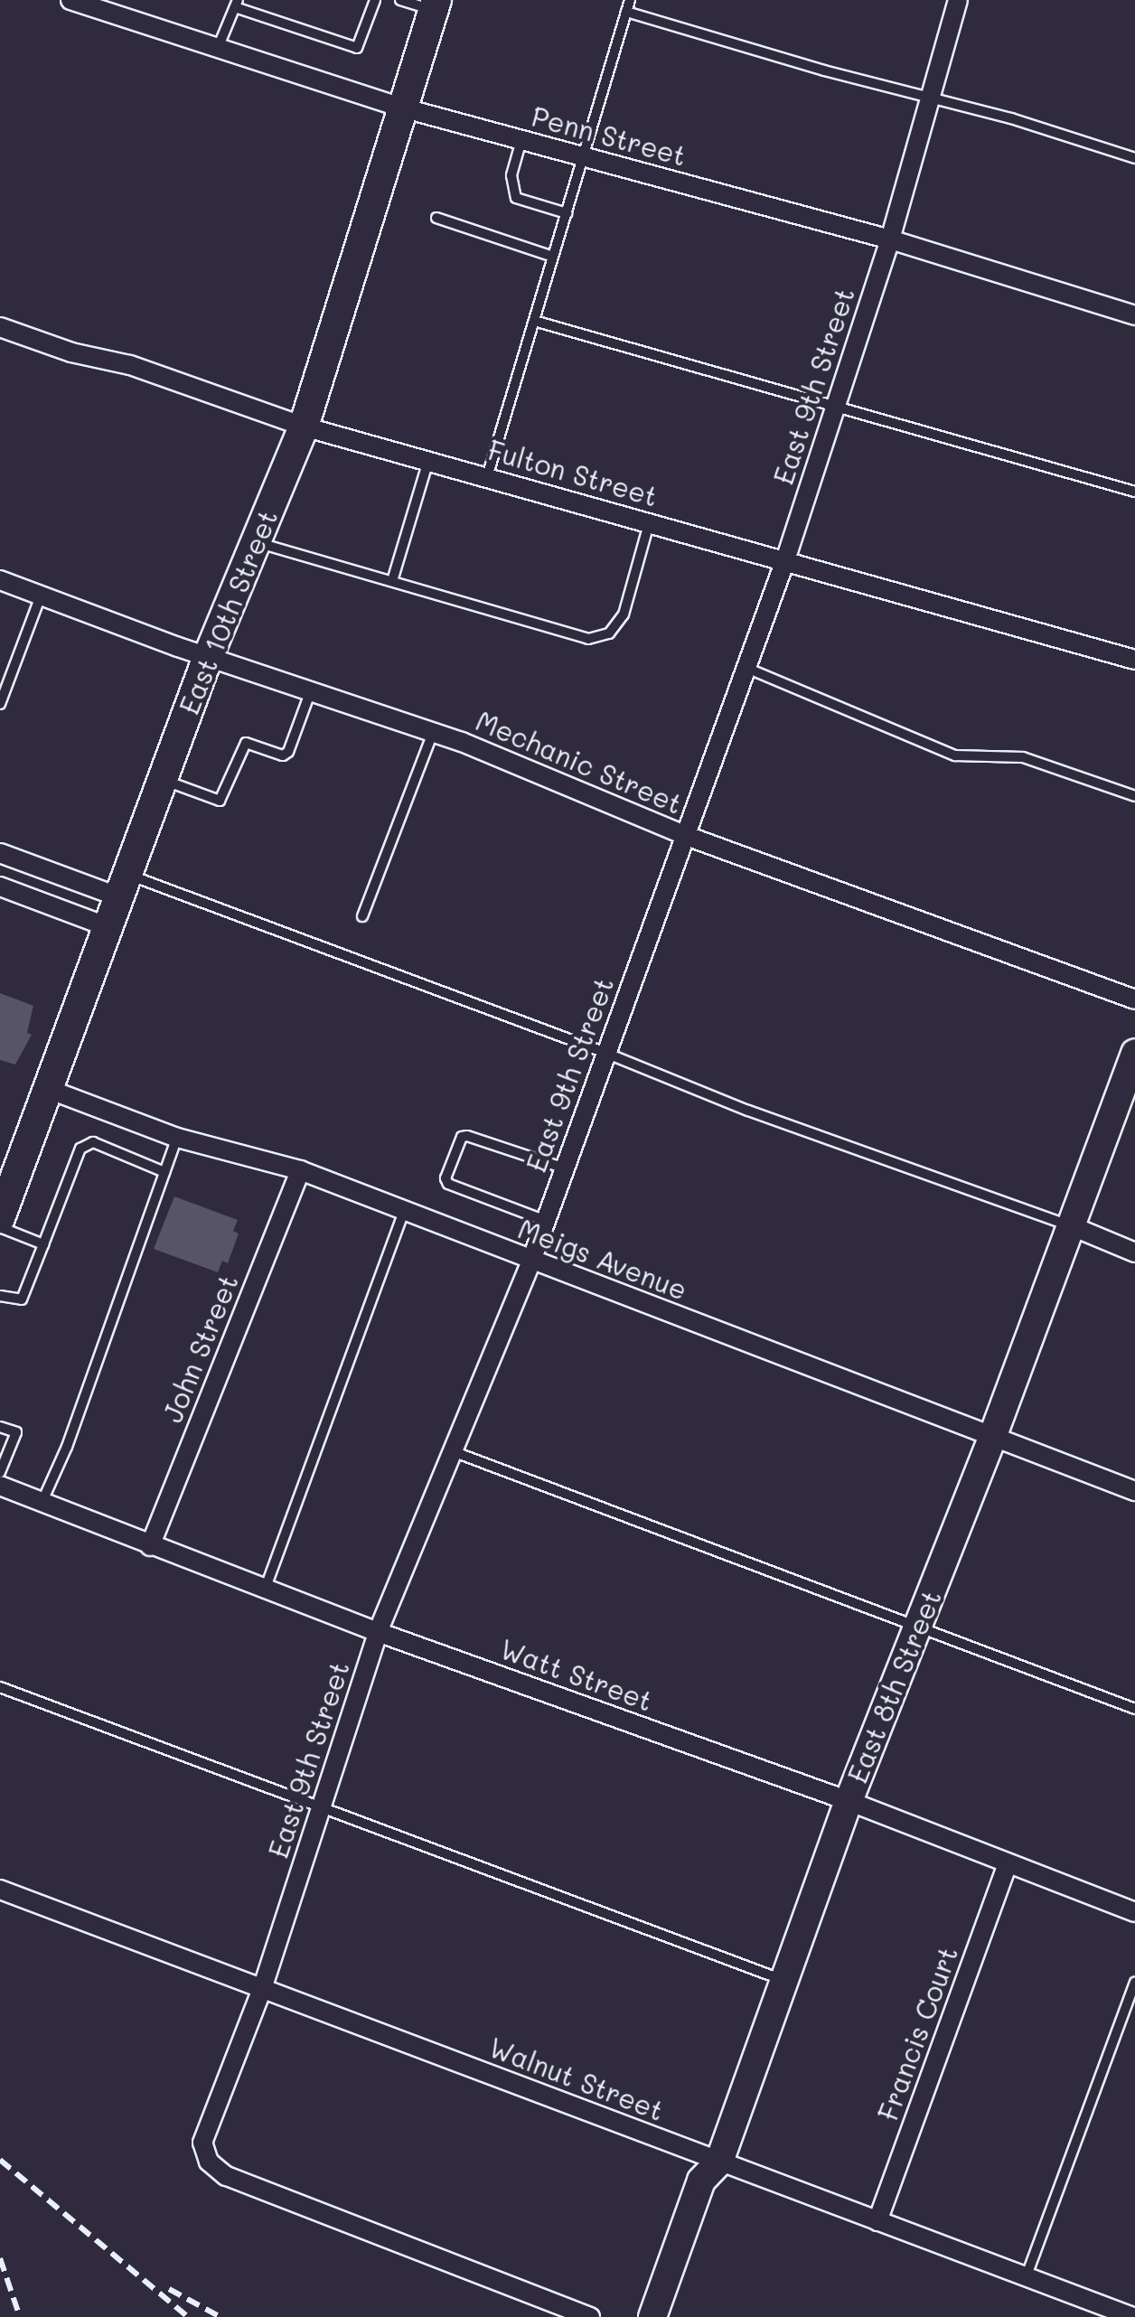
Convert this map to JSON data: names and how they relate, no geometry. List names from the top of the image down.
{
  "streets": {
    "main road": ["East 10th Street", "East 8th Street"],
    "street": [
      "Penn Street",
      "East 9th Street",
      "Fulton Street",
      "Mechanic Street",
      "Meigs Avenue",
      "John Street",
      "Watt Street",
      "Francis Court",
      "Walnut Street"
    ]
  },
  "crossings": [
    ["Penn Street", "East 9th Street"],
    ["Penn Street", "East 10th Street"],
    ["East 9th Street", "Fulton Street"],
    ["East 9th Street", "Mechanic Street"],
    ["East 9th Street", "Meigs Avenue"],
    ["East 9th Street", "Watt Street"],
    ["East 9th Street", "Walnut Street"],
    ["Fulton Street", "East 10th Street"],
    ["East 10th Street", "Mechanic Street"],
    ["East 10th Street", "Meigs Avenue"],
    ["Meigs Avenue", "John Street"],
    ["Meigs Avenue", "East 8th Street"],
    ["John Street", "Watt Street"],
    ["Watt Street", "East 8th Street"],
    ["Watt Street", "Francis Court"],
    ["East 8th Street", "Walnut Street"],
    ["Francis Court", "Walnut Street"]
  ]
}
